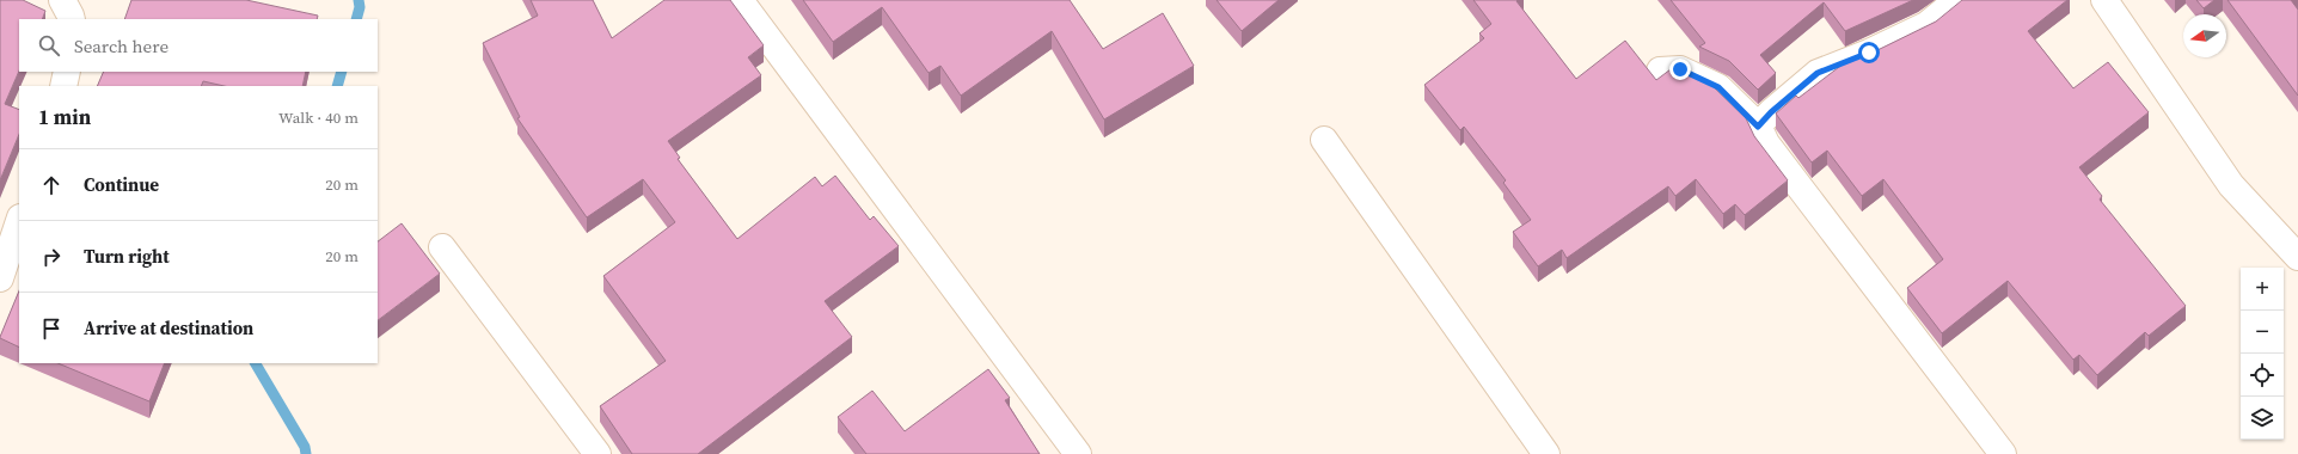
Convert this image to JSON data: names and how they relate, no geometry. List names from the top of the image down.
{
  "north": "left",
  "page": {
    "search": "Search here",
    "heading": ["1 min", "Walk · 40 m"],
    "list": [
      ["Continue", "20 m"],
      ["Turn right", "20 m"],
      "Arrive at destination"
    ],
    "map_buttons": ["+", "−"]
  }
}
